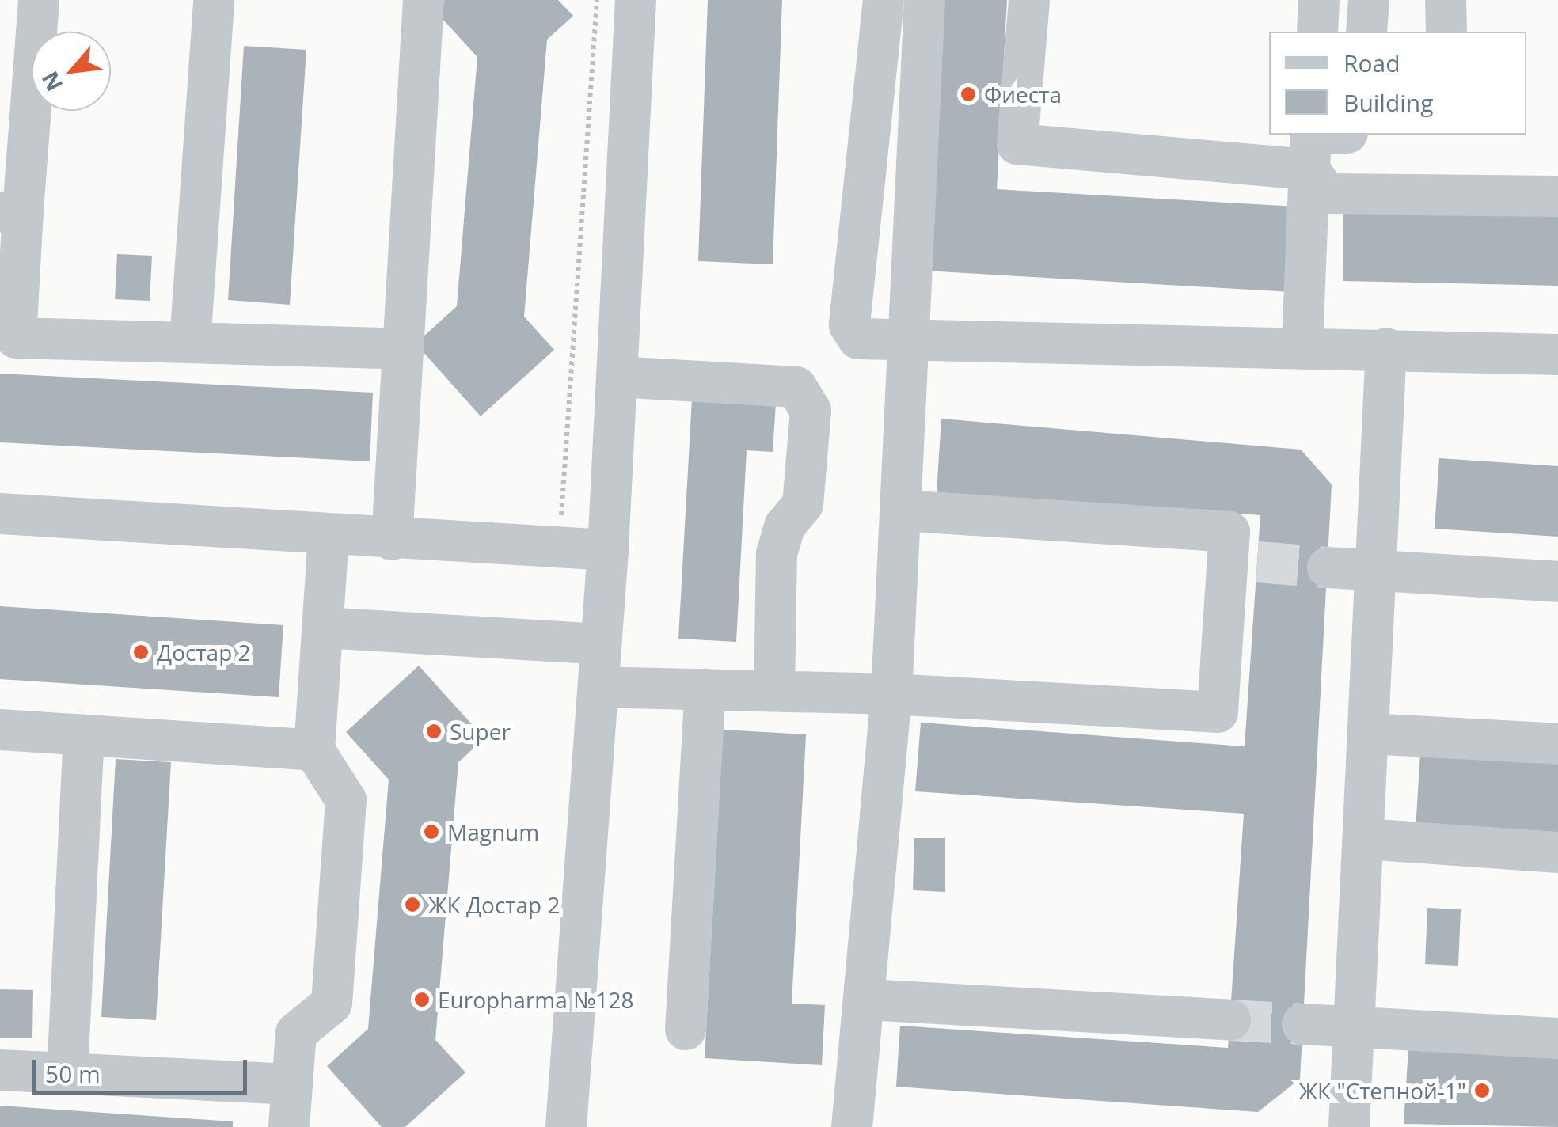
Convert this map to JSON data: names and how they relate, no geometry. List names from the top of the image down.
{
  "places": [
    "Фиеста",
    "Достар 2",
    "Super",
    "Magnum",
    "ЖК Достар 2",
    "Europharma №128",
    "ЖК \"Степной-1\""
  ],
  "legend": ["Road", "Building"],
  "scale_bar": "50 m",
  "north": "bottom left"
}
